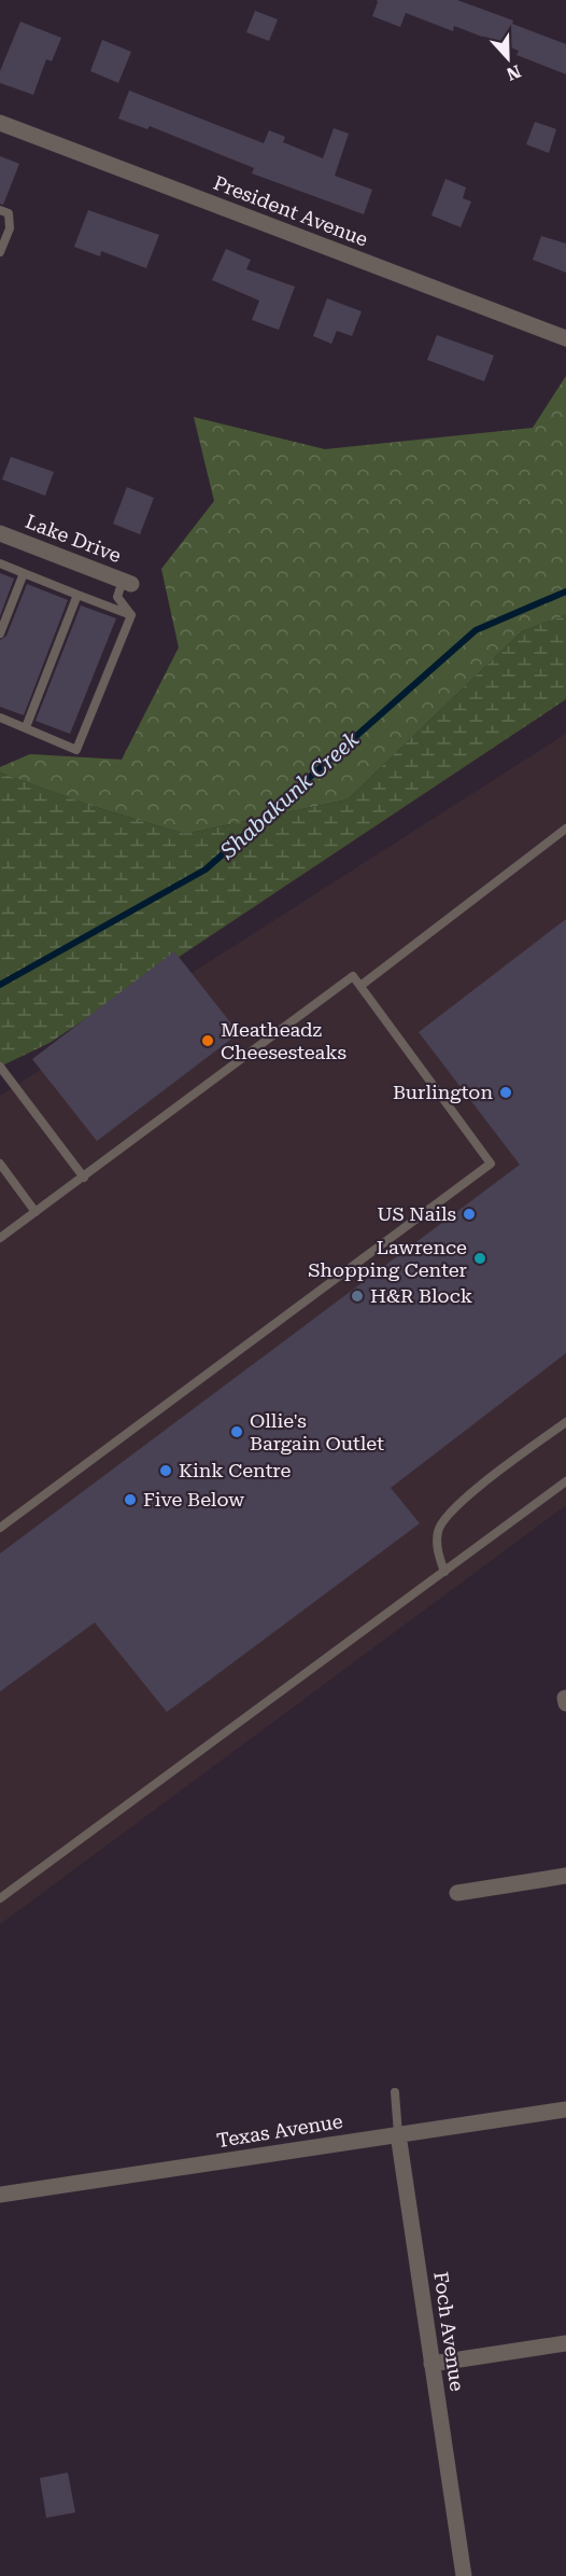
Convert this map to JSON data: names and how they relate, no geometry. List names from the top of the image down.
{
  "streets": {
    "street": [
      "President Avenue",
      "Lake Drive",
      "Texas Avenue",
      "Foch Avenue"
    ]
  },
  "crossings": [
    ["Texas Avenue", "Foch Avenue"]
  ],
  "water": ["Shabakunk Creek"],
  "places": [
    "Meatheadz Cheesesteaks",
    "Burlington",
    "US Nails",
    "Lawrence Shopping Center",
    "H&R Block",
    "Ollie's Bargain Outlet",
    "Kink Centre",
    "Five Below"
  ],
  "north": "bottom"
}
